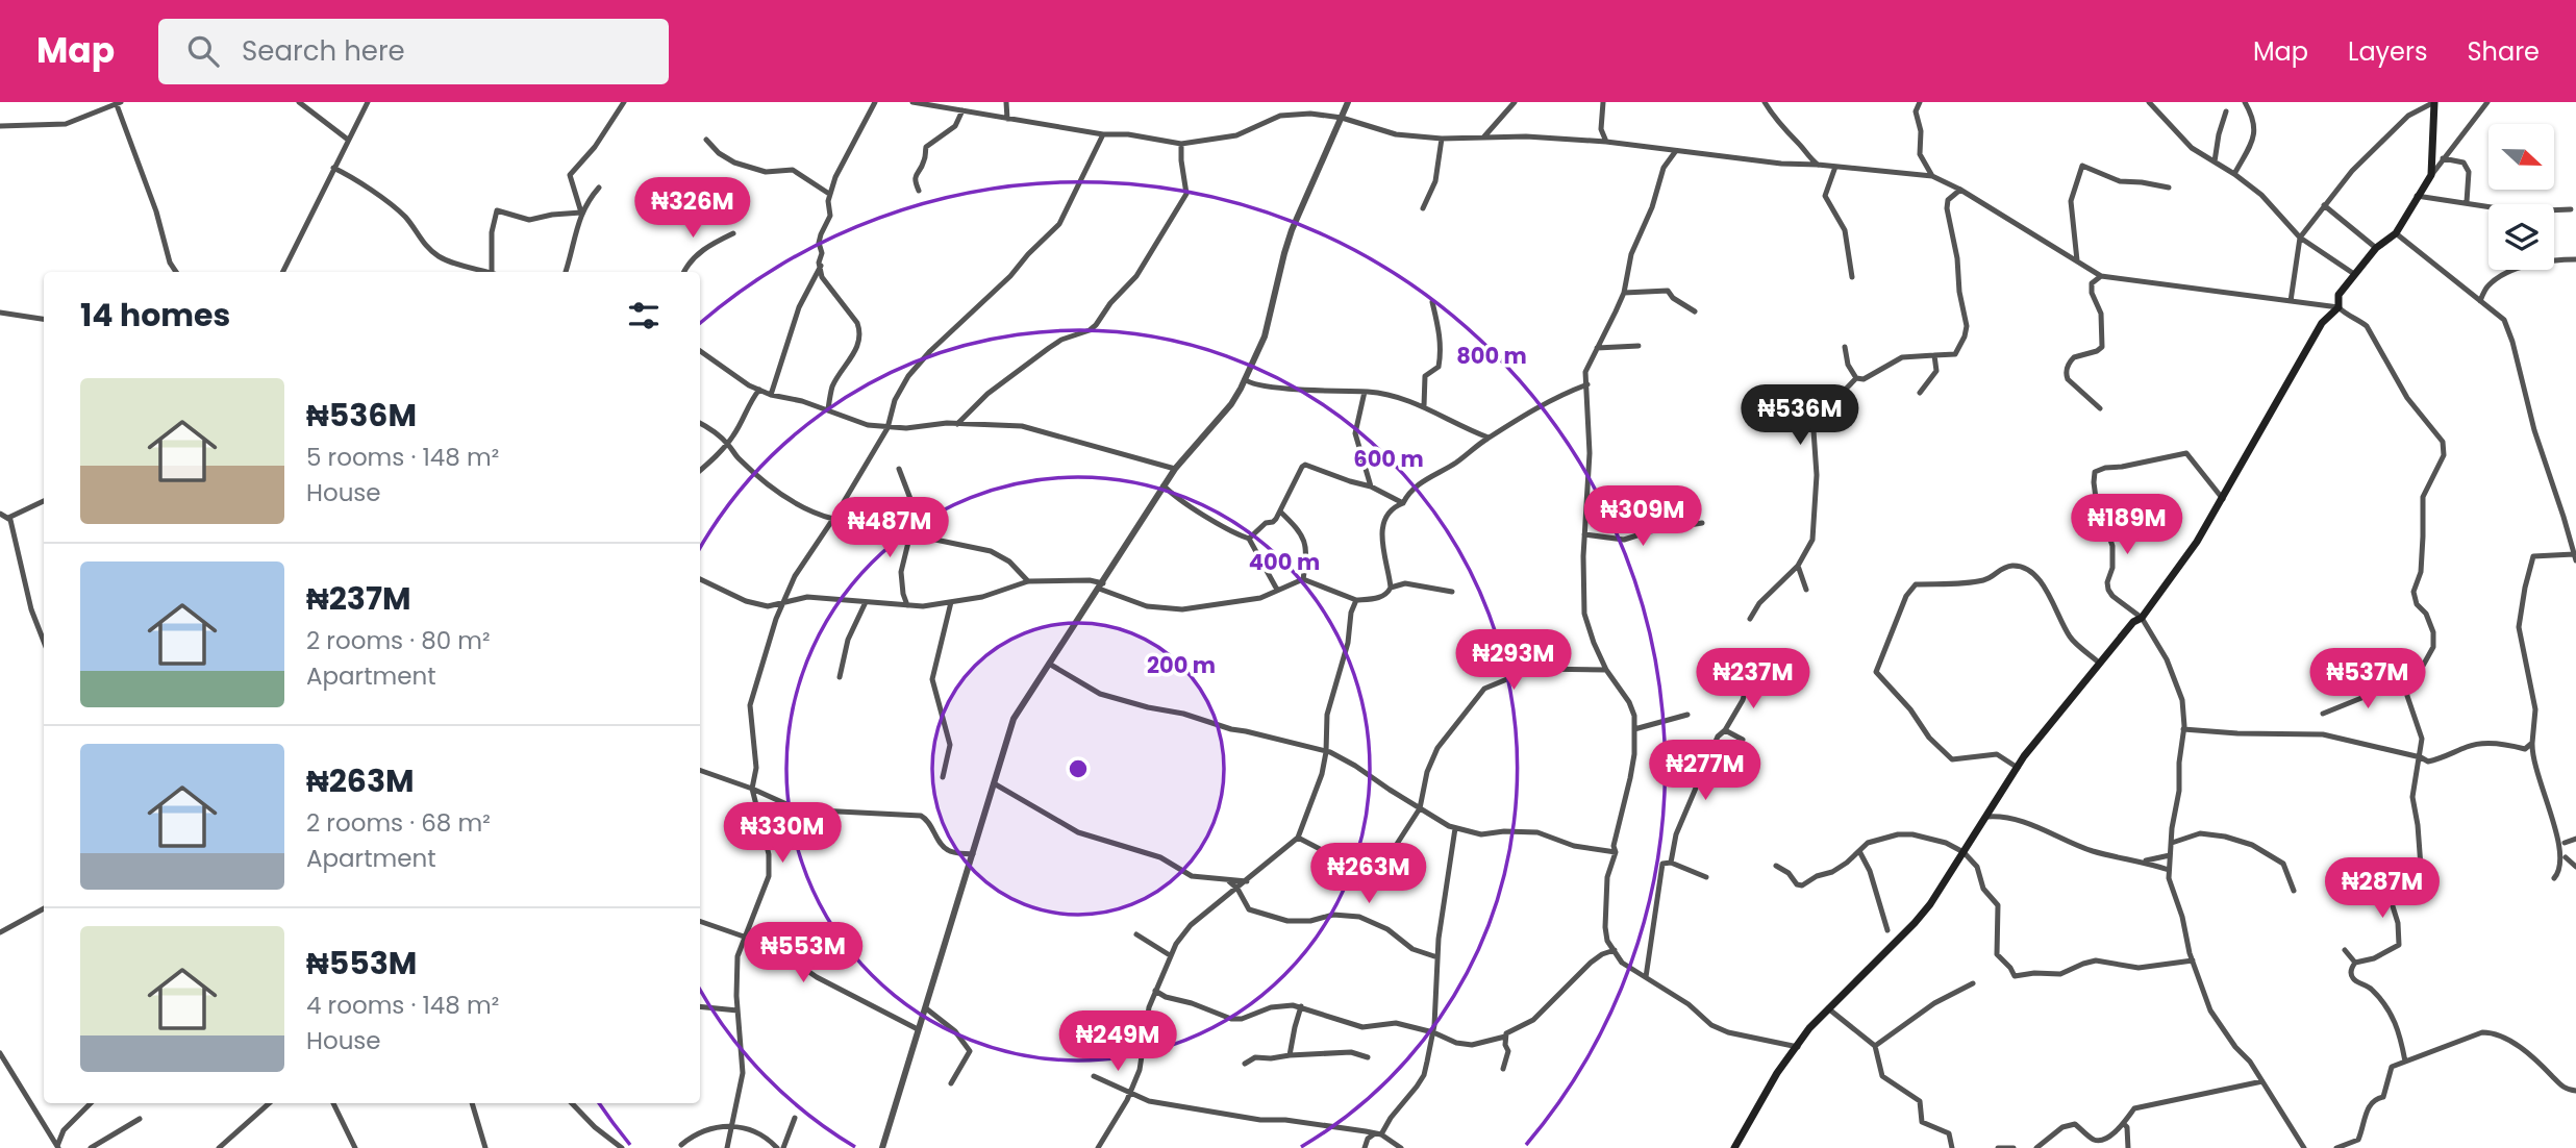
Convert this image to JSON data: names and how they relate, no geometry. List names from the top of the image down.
{
  "north": "right",
  "page": {
    "header": "Map",
    "search": "Search here",
    "nav": ["Map", "Layers", "Share"],
    "price": [
      "₦326M",
      "₦536M",
      "₦309M",
      "₦189M",
      "₦487M",
      "₦293M",
      "₦237M",
      "₦537M",
      "₦277M",
      "₦330M",
      "₦263M",
      "₦287M",
      "₦553M",
      "₦249M"
    ],
    "heading": "14 homes",
    "list": [
      {
        "name": "₦536M",
        "note": "5 rooms · 148 m² · House"
      },
      {
        "name": "₦237M",
        "note": "2 rooms · 80 m² · Apartment"
      },
      {
        "name": "₦263M",
        "note": "2 rooms · 68 m² · Apartment"
      },
      {
        "name": "₦553M",
        "note": "4 rooms · 148 m² · House"
      }
    ]
  },
  "rings": [
    "800 m",
    "600 m",
    "400 m",
    "200 m"
  ]
}
